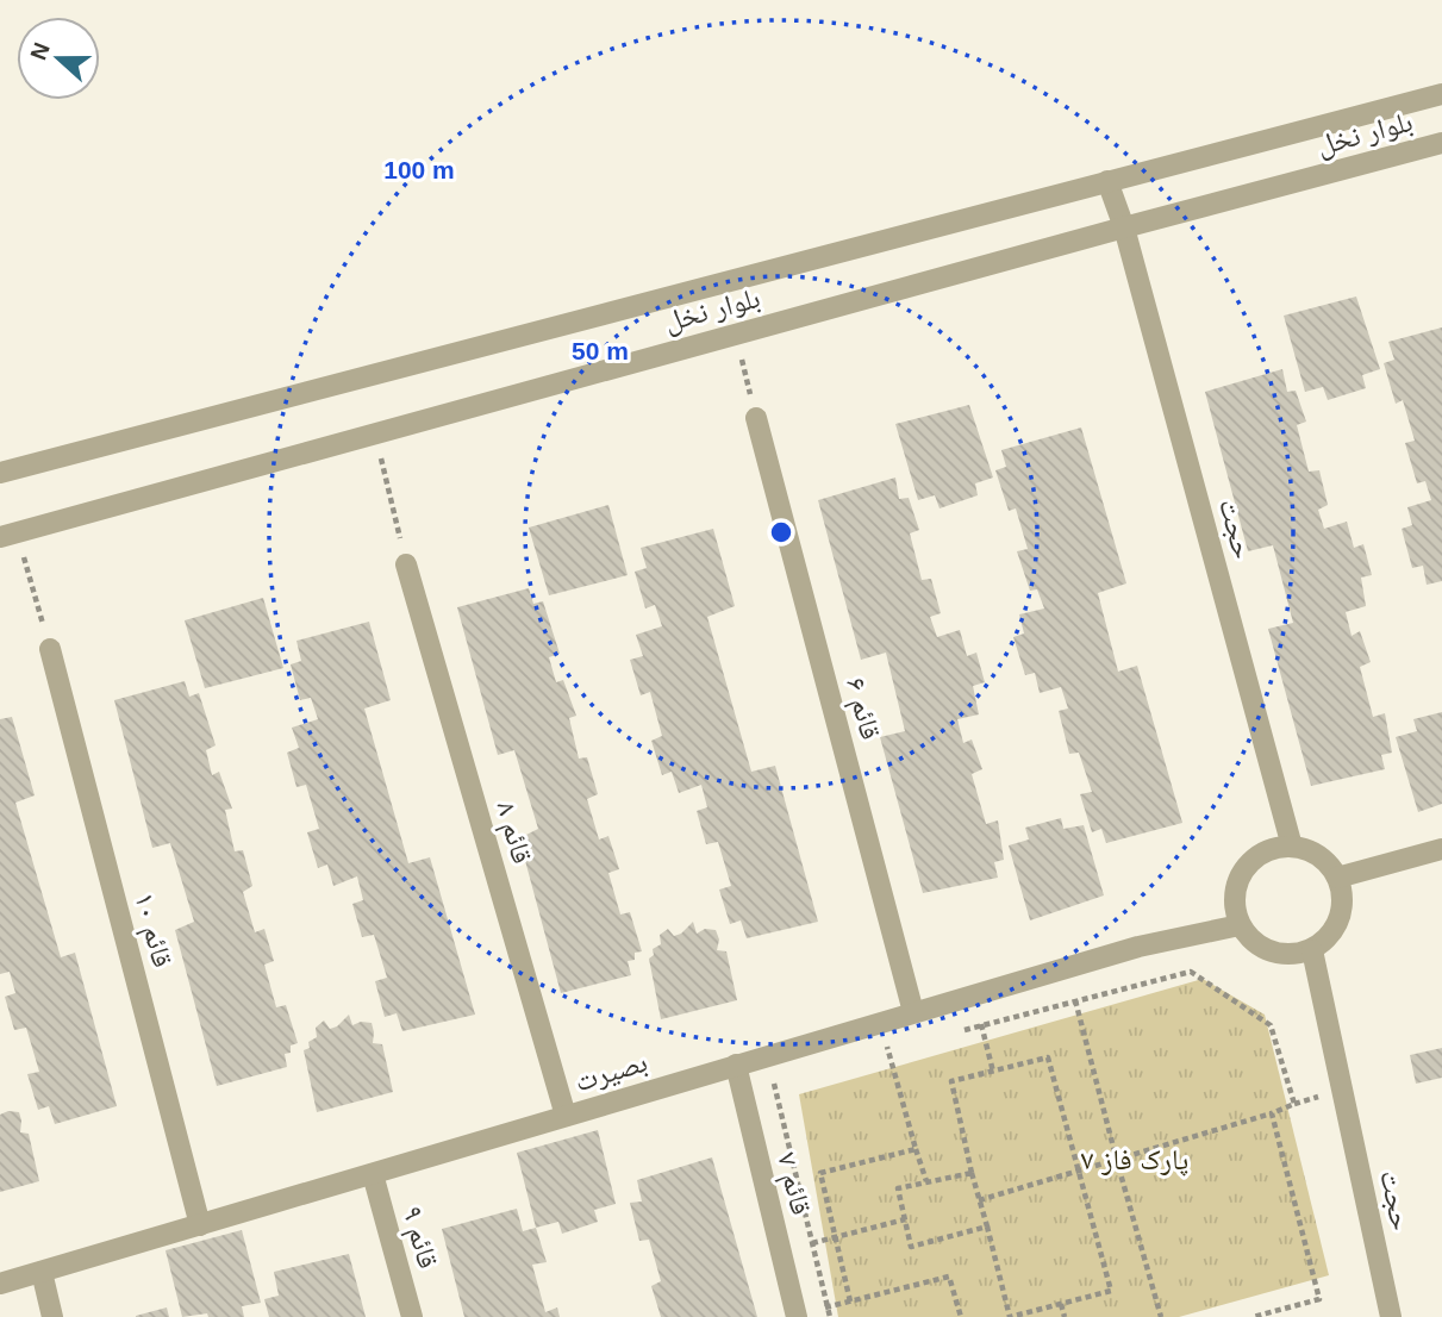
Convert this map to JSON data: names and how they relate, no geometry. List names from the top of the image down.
{
  "streets": {
    "street": [
      "بلوار نخل",
      "حجت",
      "قائم ۶",
      "قائم ۸",
      "قائم ۱۰",
      "بصیرت",
      "قائم ۷",
      "قائم ۹"
    ]
  },
  "crossings": [
    ["بلوار نخل", "حجت"],
    ["حجت", "بصیرت"],
    ["قائم ۶", "بصیرت"],
    ["قائم ۸", "بصیرت"],
    ["قائم ۱۰", "بصیرت"],
    ["بصیرت", "قائم ۷"],
    ["بصیرت", "قائم ۹"]
  ],
  "parks": ["پارک فاز ۷"],
  "north": "left",
  "rings": ["100 m", "50 m"]
}
